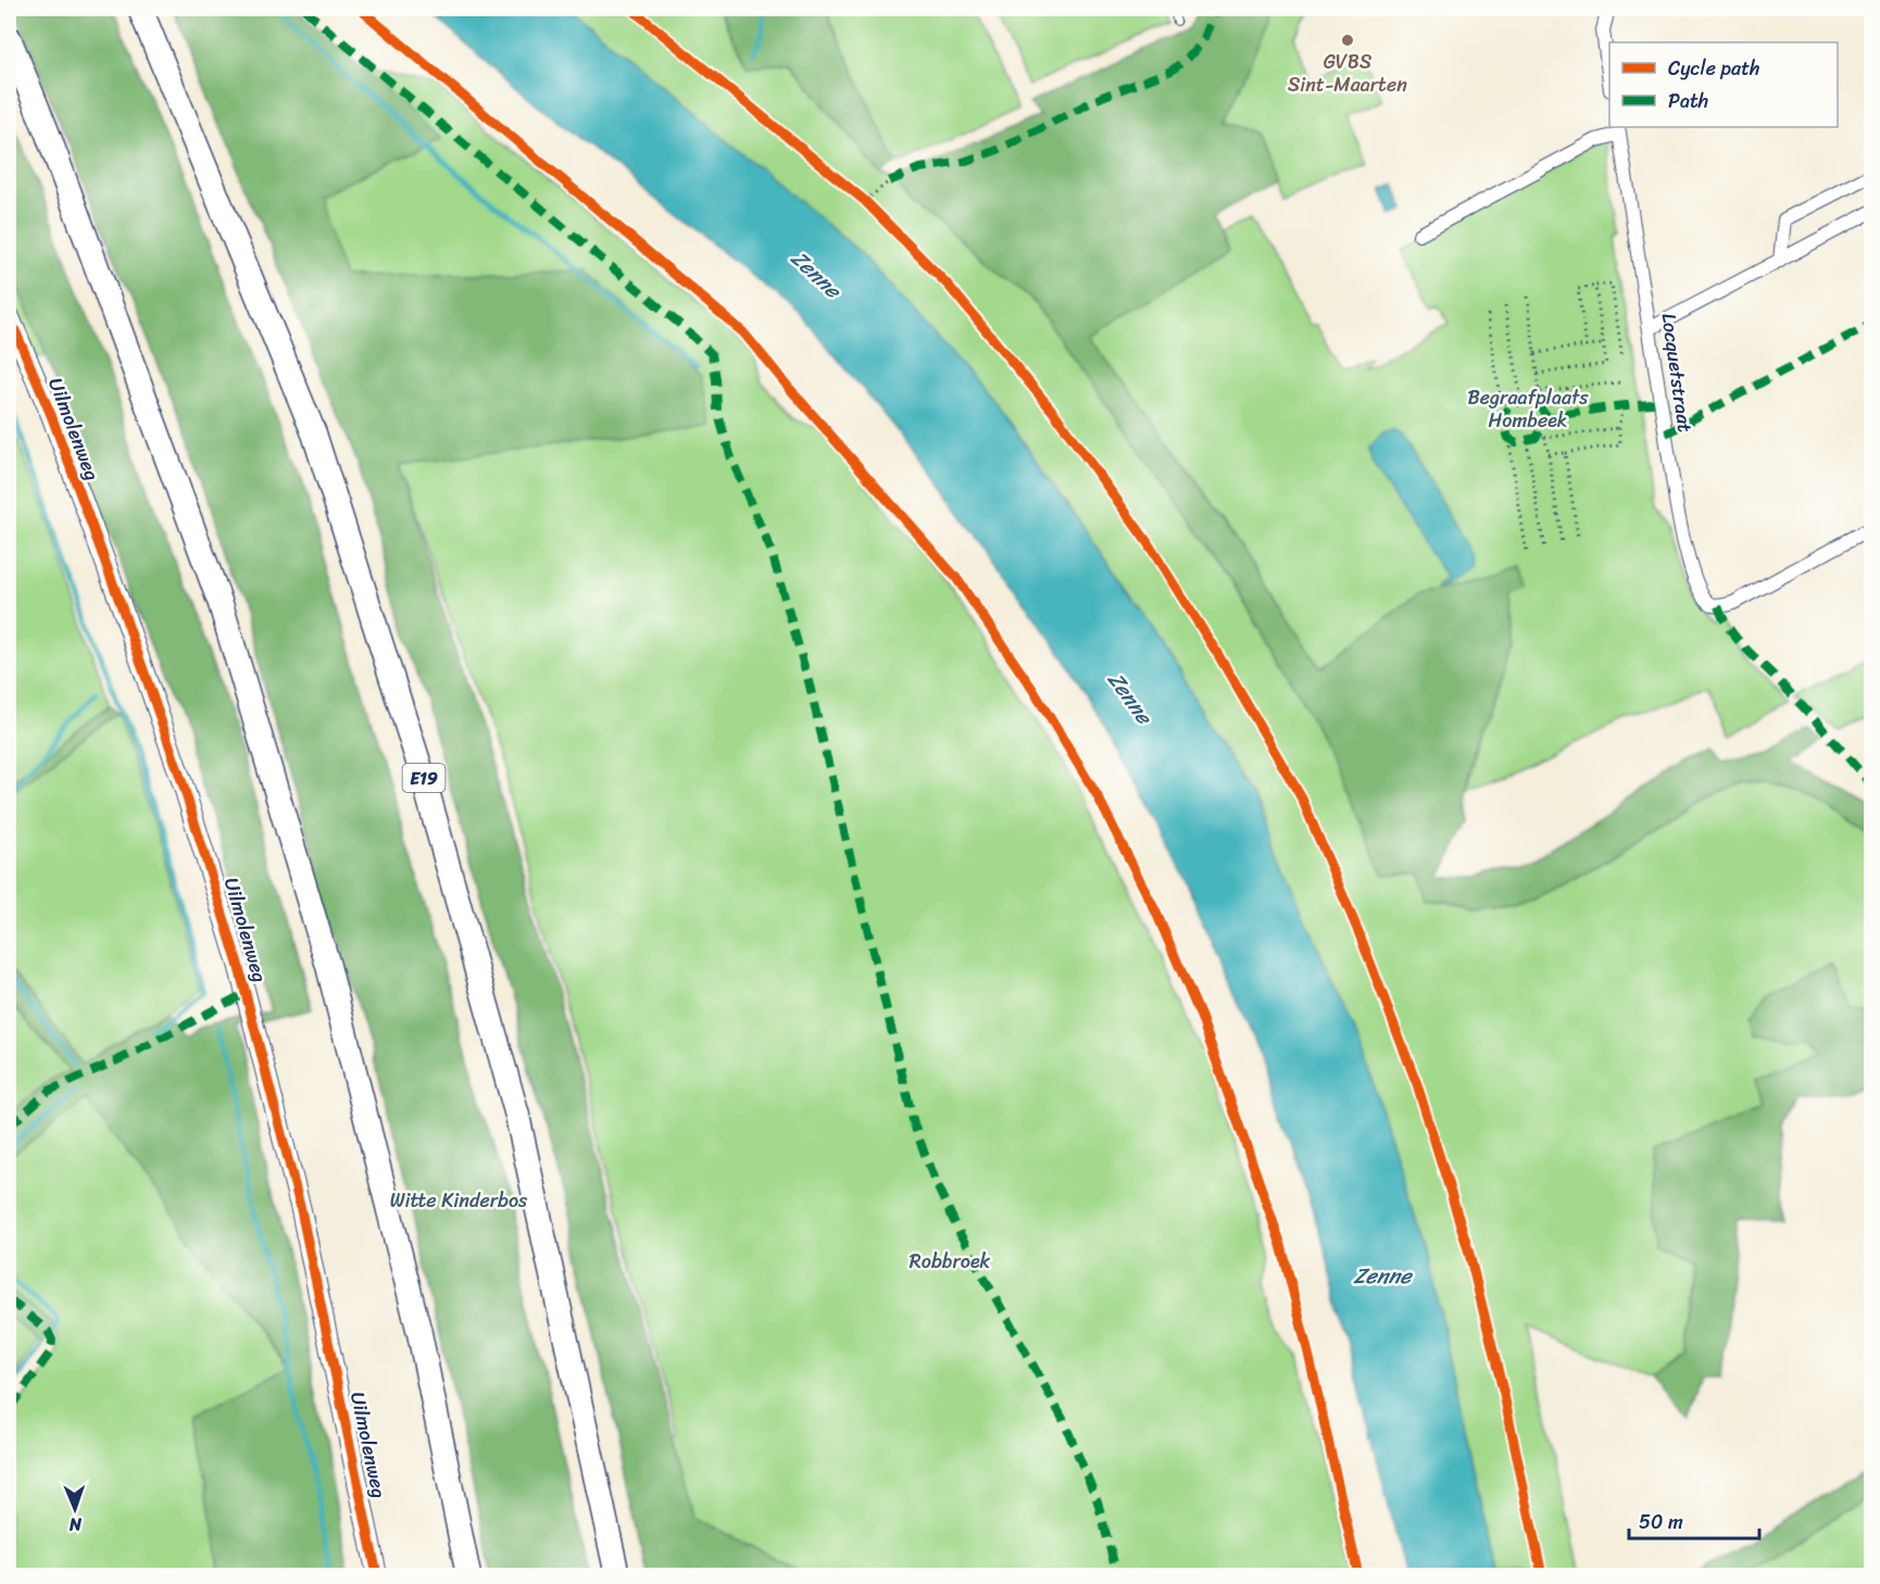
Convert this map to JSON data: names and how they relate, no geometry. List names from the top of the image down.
{
  "streets": {
    "highway": ["E19"],
    "main road": ["Uilmolenweg"],
    "street": ["Locquetstraat"]
  },
  "water": ["Zenne"],
  "parks": ["Begraafplaats Hombeek", "Witte Kinderbos", "Robbroek"],
  "places": ["GVBS Sint-Maarten"],
  "legend": ["Cycle path", "Path"],
  "scale_bar": "50 m",
  "north": "bottom"
}
